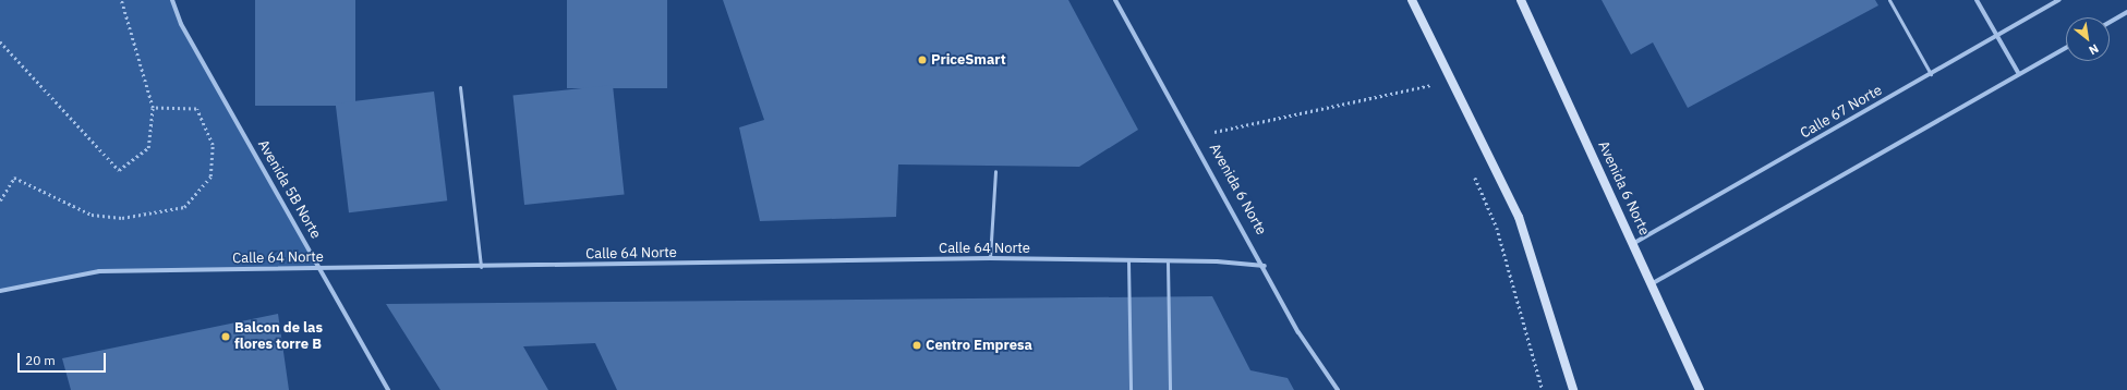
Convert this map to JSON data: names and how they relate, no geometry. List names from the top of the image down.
{
  "streets": {
    "main road": ["Avenida 6 Norte"],
    "street": ["Calle 67 Norte", "Avenida 5B Norte", "Calle 64 Norte"]
  },
  "crossings": [
    ["Calle 67 Norte", "Avenida 6 Norte"],
    ["Avenida 6 Norte", "Calle 64 Norte"],
    ["Avenida 5B Norte", "Calle 64 Norte"]
  ],
  "places": ["PriceSmart", "Balcon de las flores torre B", "Centro Empresa"],
  "scale_bar": "20 m",
  "north": "bottom right"
}
